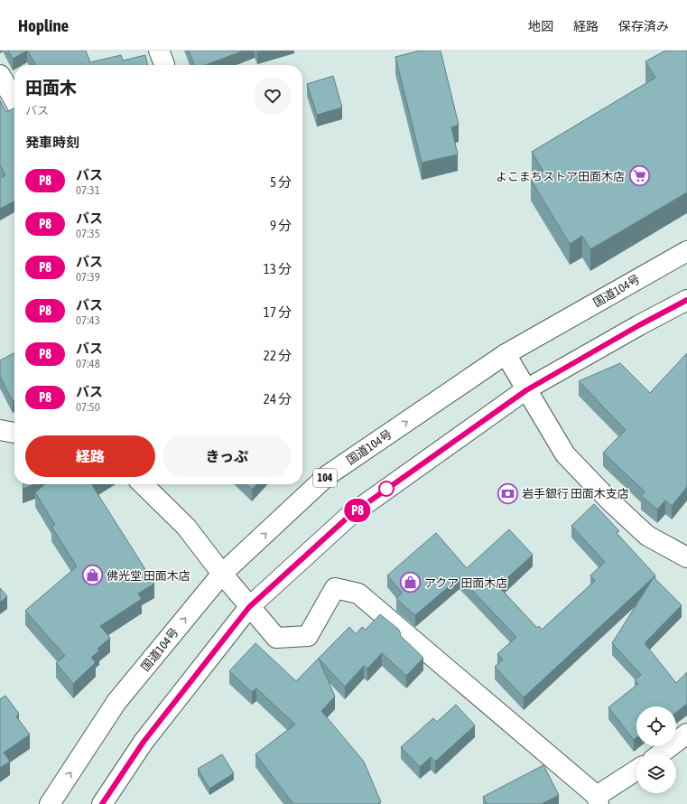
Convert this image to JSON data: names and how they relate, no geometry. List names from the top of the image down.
{
  "streets": {
    "main road": ["国道104号", "104"]
  },
  "places": {
    "supermarket": ["よこまちストア田面木店"],
    "bank": ["岩手銀行 田面木支店"],
    "shop": ["佛光堂 田面木店", "アクア 田面木店"]
  },
  "lines": ["bus line P8"],
  "page": {
    "header": "Hopline",
    "nav": ["地図", "経路", "保存済み"],
    "on_map": "P8",
    "heading": [
      ["田面木", "バス"],
      "発車時刻"
    ],
    "list": [
      {
        "mark": "P8",
        "name": "バス",
        "note": "07:31",
        "value": "5 分"
      },
      {
        "mark": "P8",
        "name": "バス",
        "note": "07:35",
        "value": "9 分"
      },
      {
        "mark": "P8",
        "name": "バス",
        "note": "07:39",
        "value": "13 分"
      },
      {
        "mark": "P8",
        "name": "バス",
        "note": "07:43",
        "value": "17 分"
      },
      {
        "mark": "P8",
        "name": "バス",
        "note": "07:48",
        "value": "22 分"
      },
      {
        "mark": "P8",
        "name": "バス",
        "note": "07:50",
        "value": "24 分"
      }
    ],
    "buttons": ["経路", "きっぷ"]
  }
}
